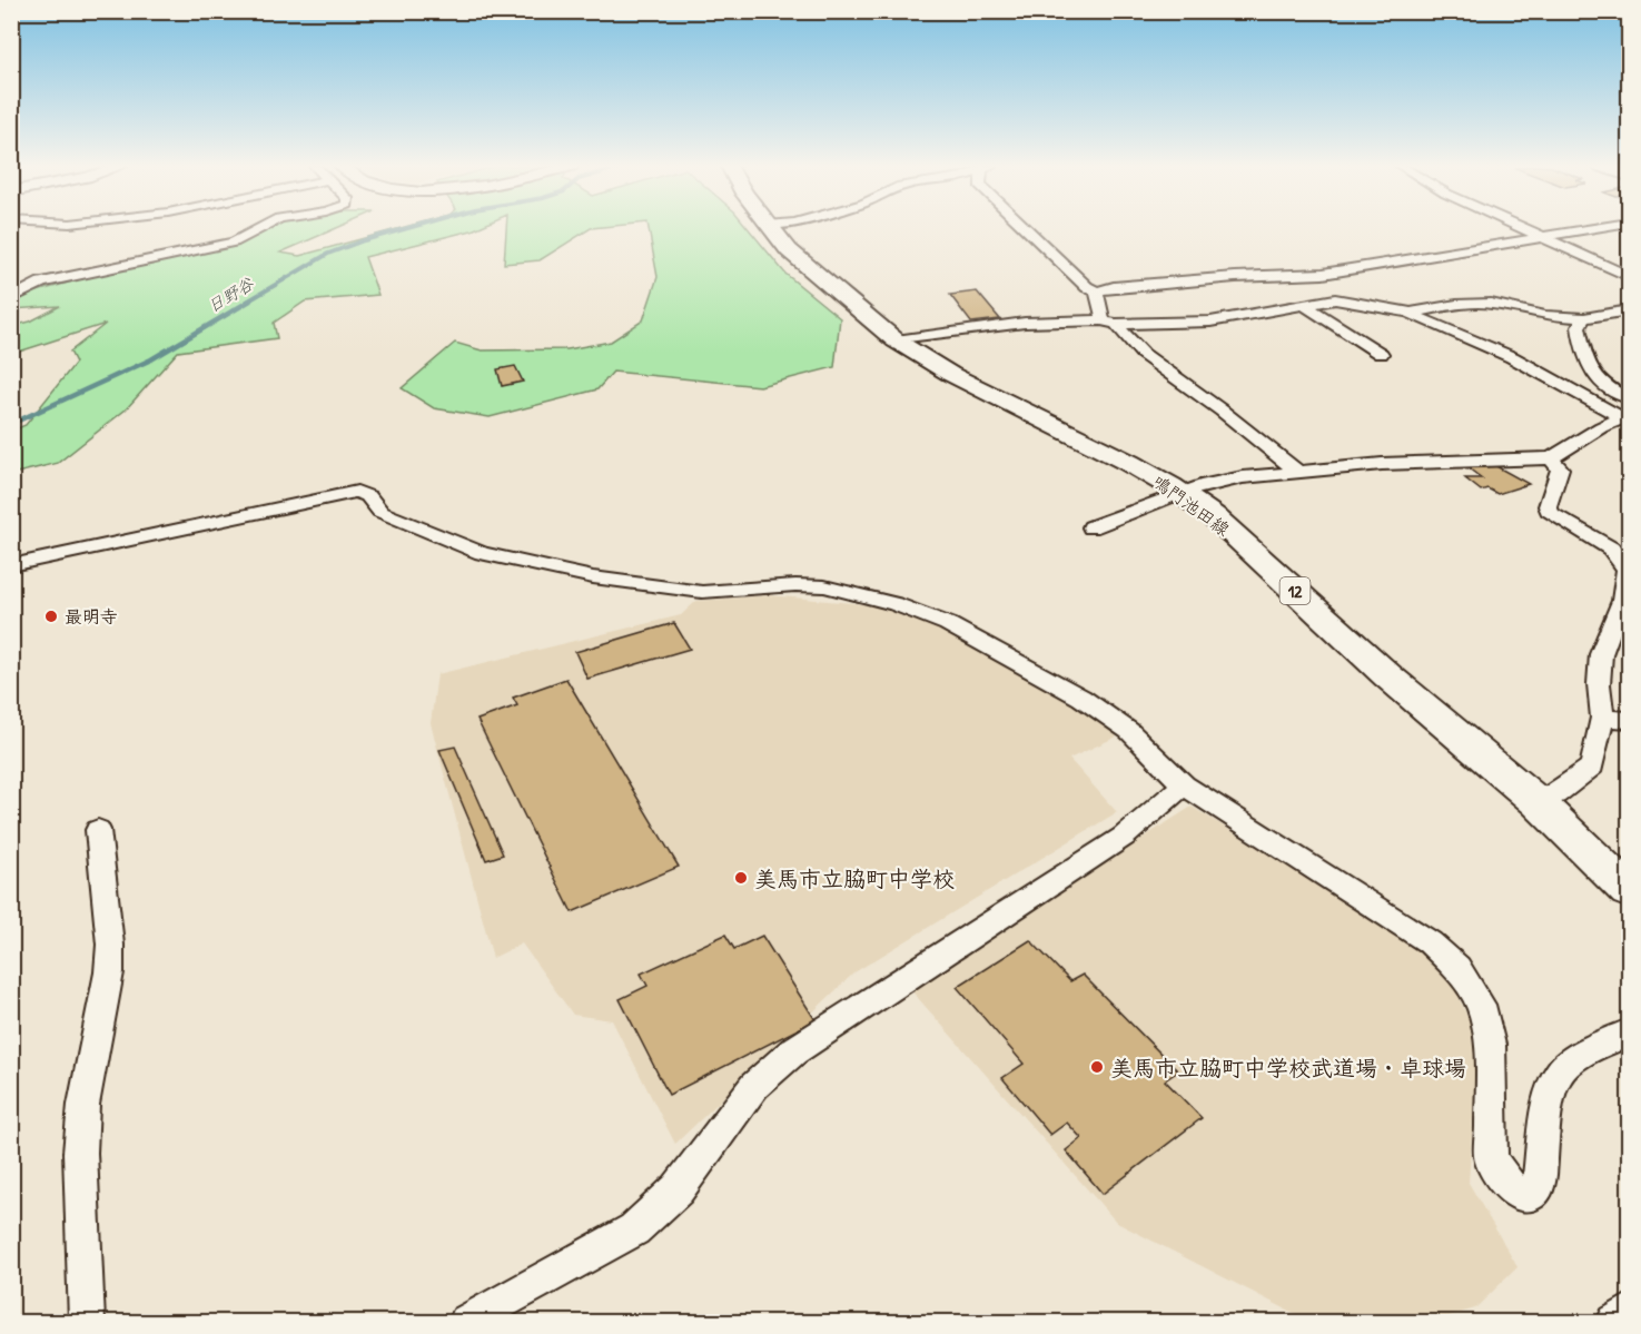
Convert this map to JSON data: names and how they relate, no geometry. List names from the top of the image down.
{
  "streets": {
    "main road": ["鳴門池田線", "12"]
  },
  "water": ["日野谷"],
  "places": ["最明寺", "美馬市立脇町中学校", "美馬市立脇町中学校武道場・卓球場"]
}
